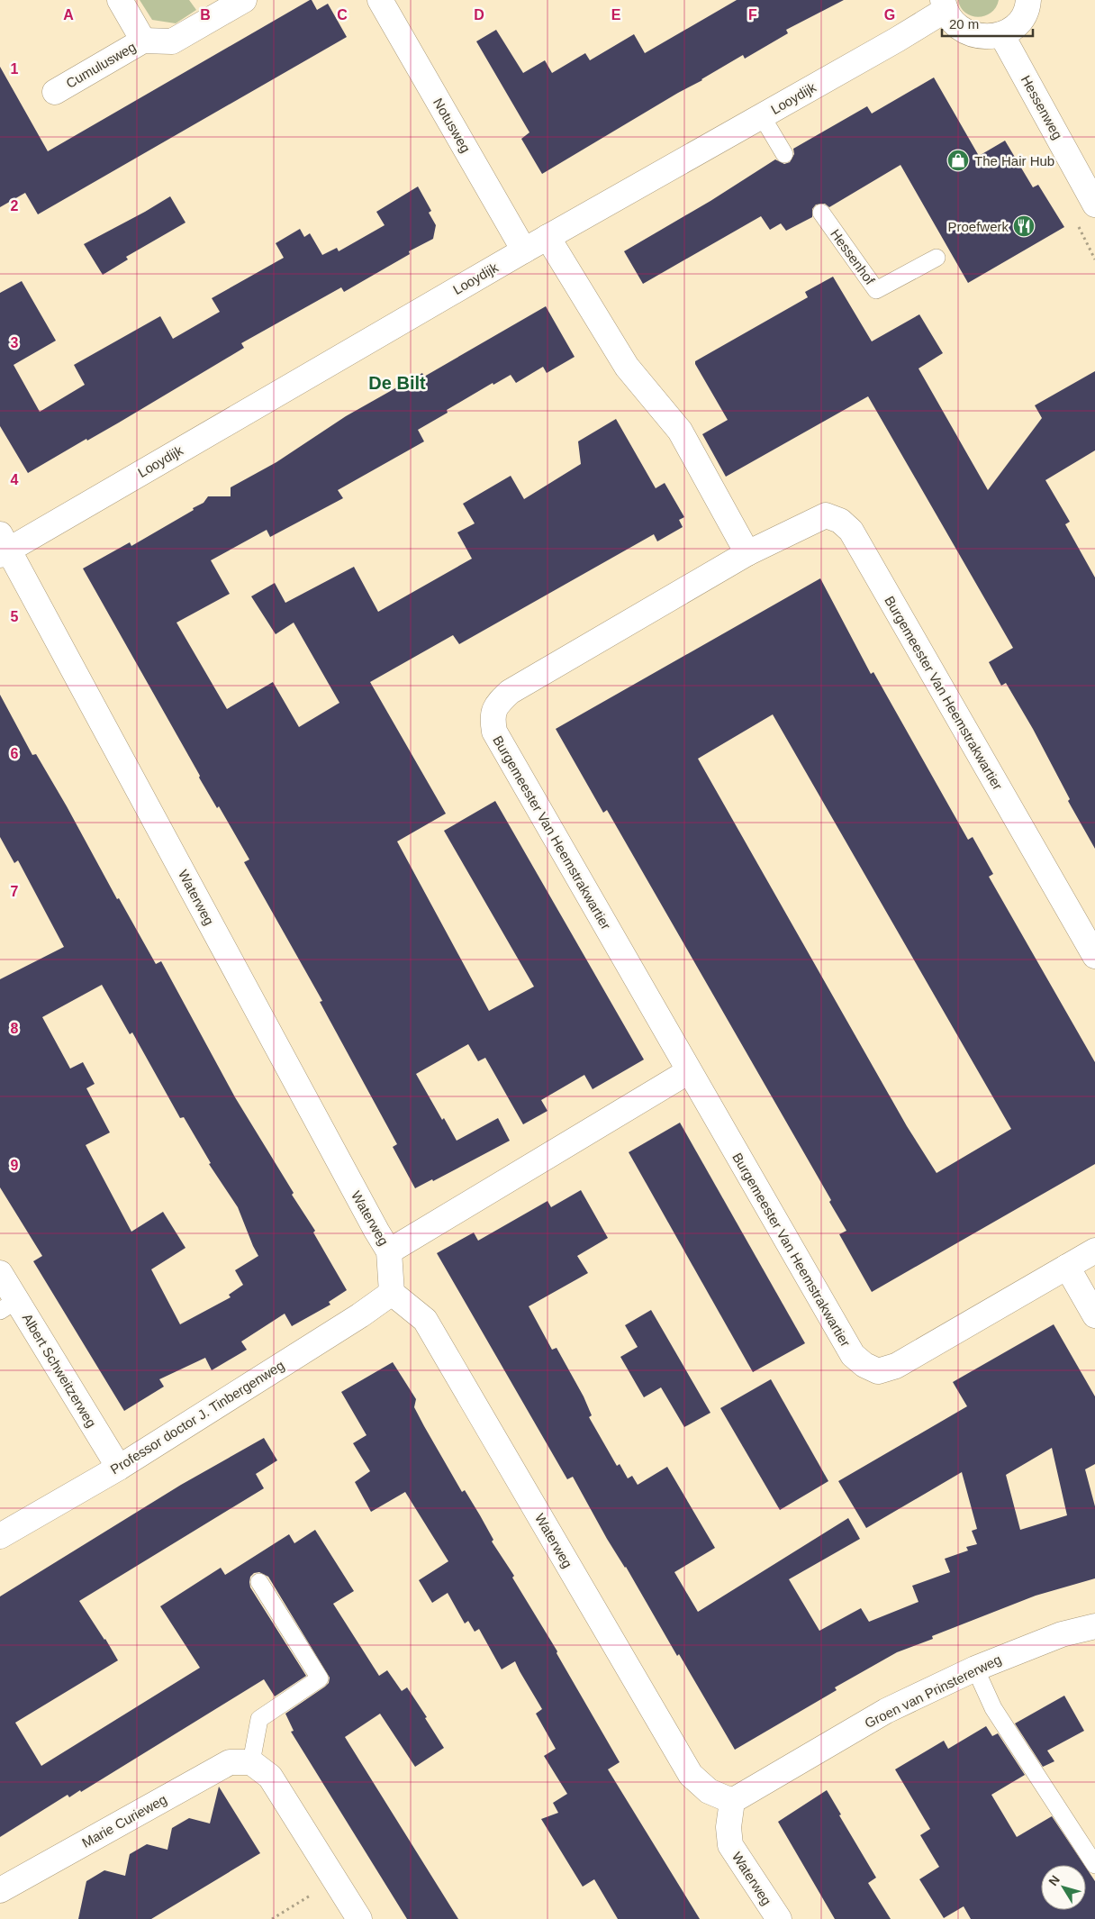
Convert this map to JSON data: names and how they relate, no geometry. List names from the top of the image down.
{
  "streets": {
    "street": [
      "Cumulusweg",
      "Looydijk",
      "Hessenweg",
      "Notusweg",
      "Burgemeester Van Heemstrakwartier",
      "Waterweg",
      "Albert Schweitzerweg",
      "Professor doctor J. Tinbergenweg",
      "Groen van Prinstererweg",
      "Marie Curieweg"
    ],
    "lane": ["Hessenhof"]
  },
  "crossings": [
    ["Looydijk", "Notusweg"],
    ["Looydijk", "Waterweg"],
    ["Waterweg", "Professor doctor J. Tinbergenweg"],
    ["Waterweg", "Groen van Prinstererweg"],
    ["Albert Schweitzerweg", "Professor doctor J. Tinbergenweg"]
  ],
  "districts": ["De Bilt"],
  "places": {
    "shop": ["The Hair Hub"],
    "restaurant": ["Proefwerk"]
  },
  "scale_bar": "20 m",
  "north": "top left",
  "grid": {
    "columns": [
      "A",
      "B",
      "C",
      "D",
      "E",
      "F",
      "G"
    ],
    "rows": [
      "1",
      "2",
      "3",
      "4",
      "5",
      "6",
      "7",
      "8",
      "9"
    ]
  }
}
